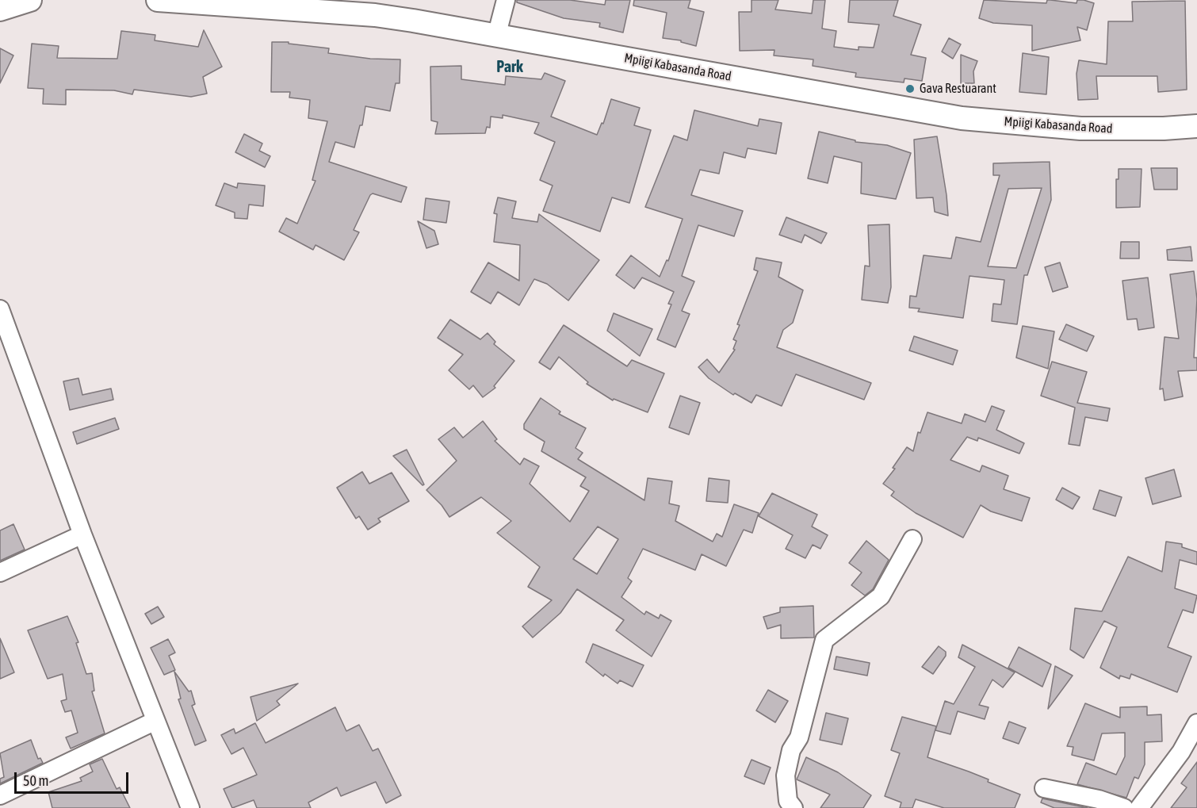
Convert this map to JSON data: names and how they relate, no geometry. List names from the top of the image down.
{
  "streets": {
    "main road": ["Mpiigi Kabasanda Road"]
  },
  "districts": ["Park"],
  "places": ["Gava Restuarant"],
  "scale_bar": "50 m"
}
